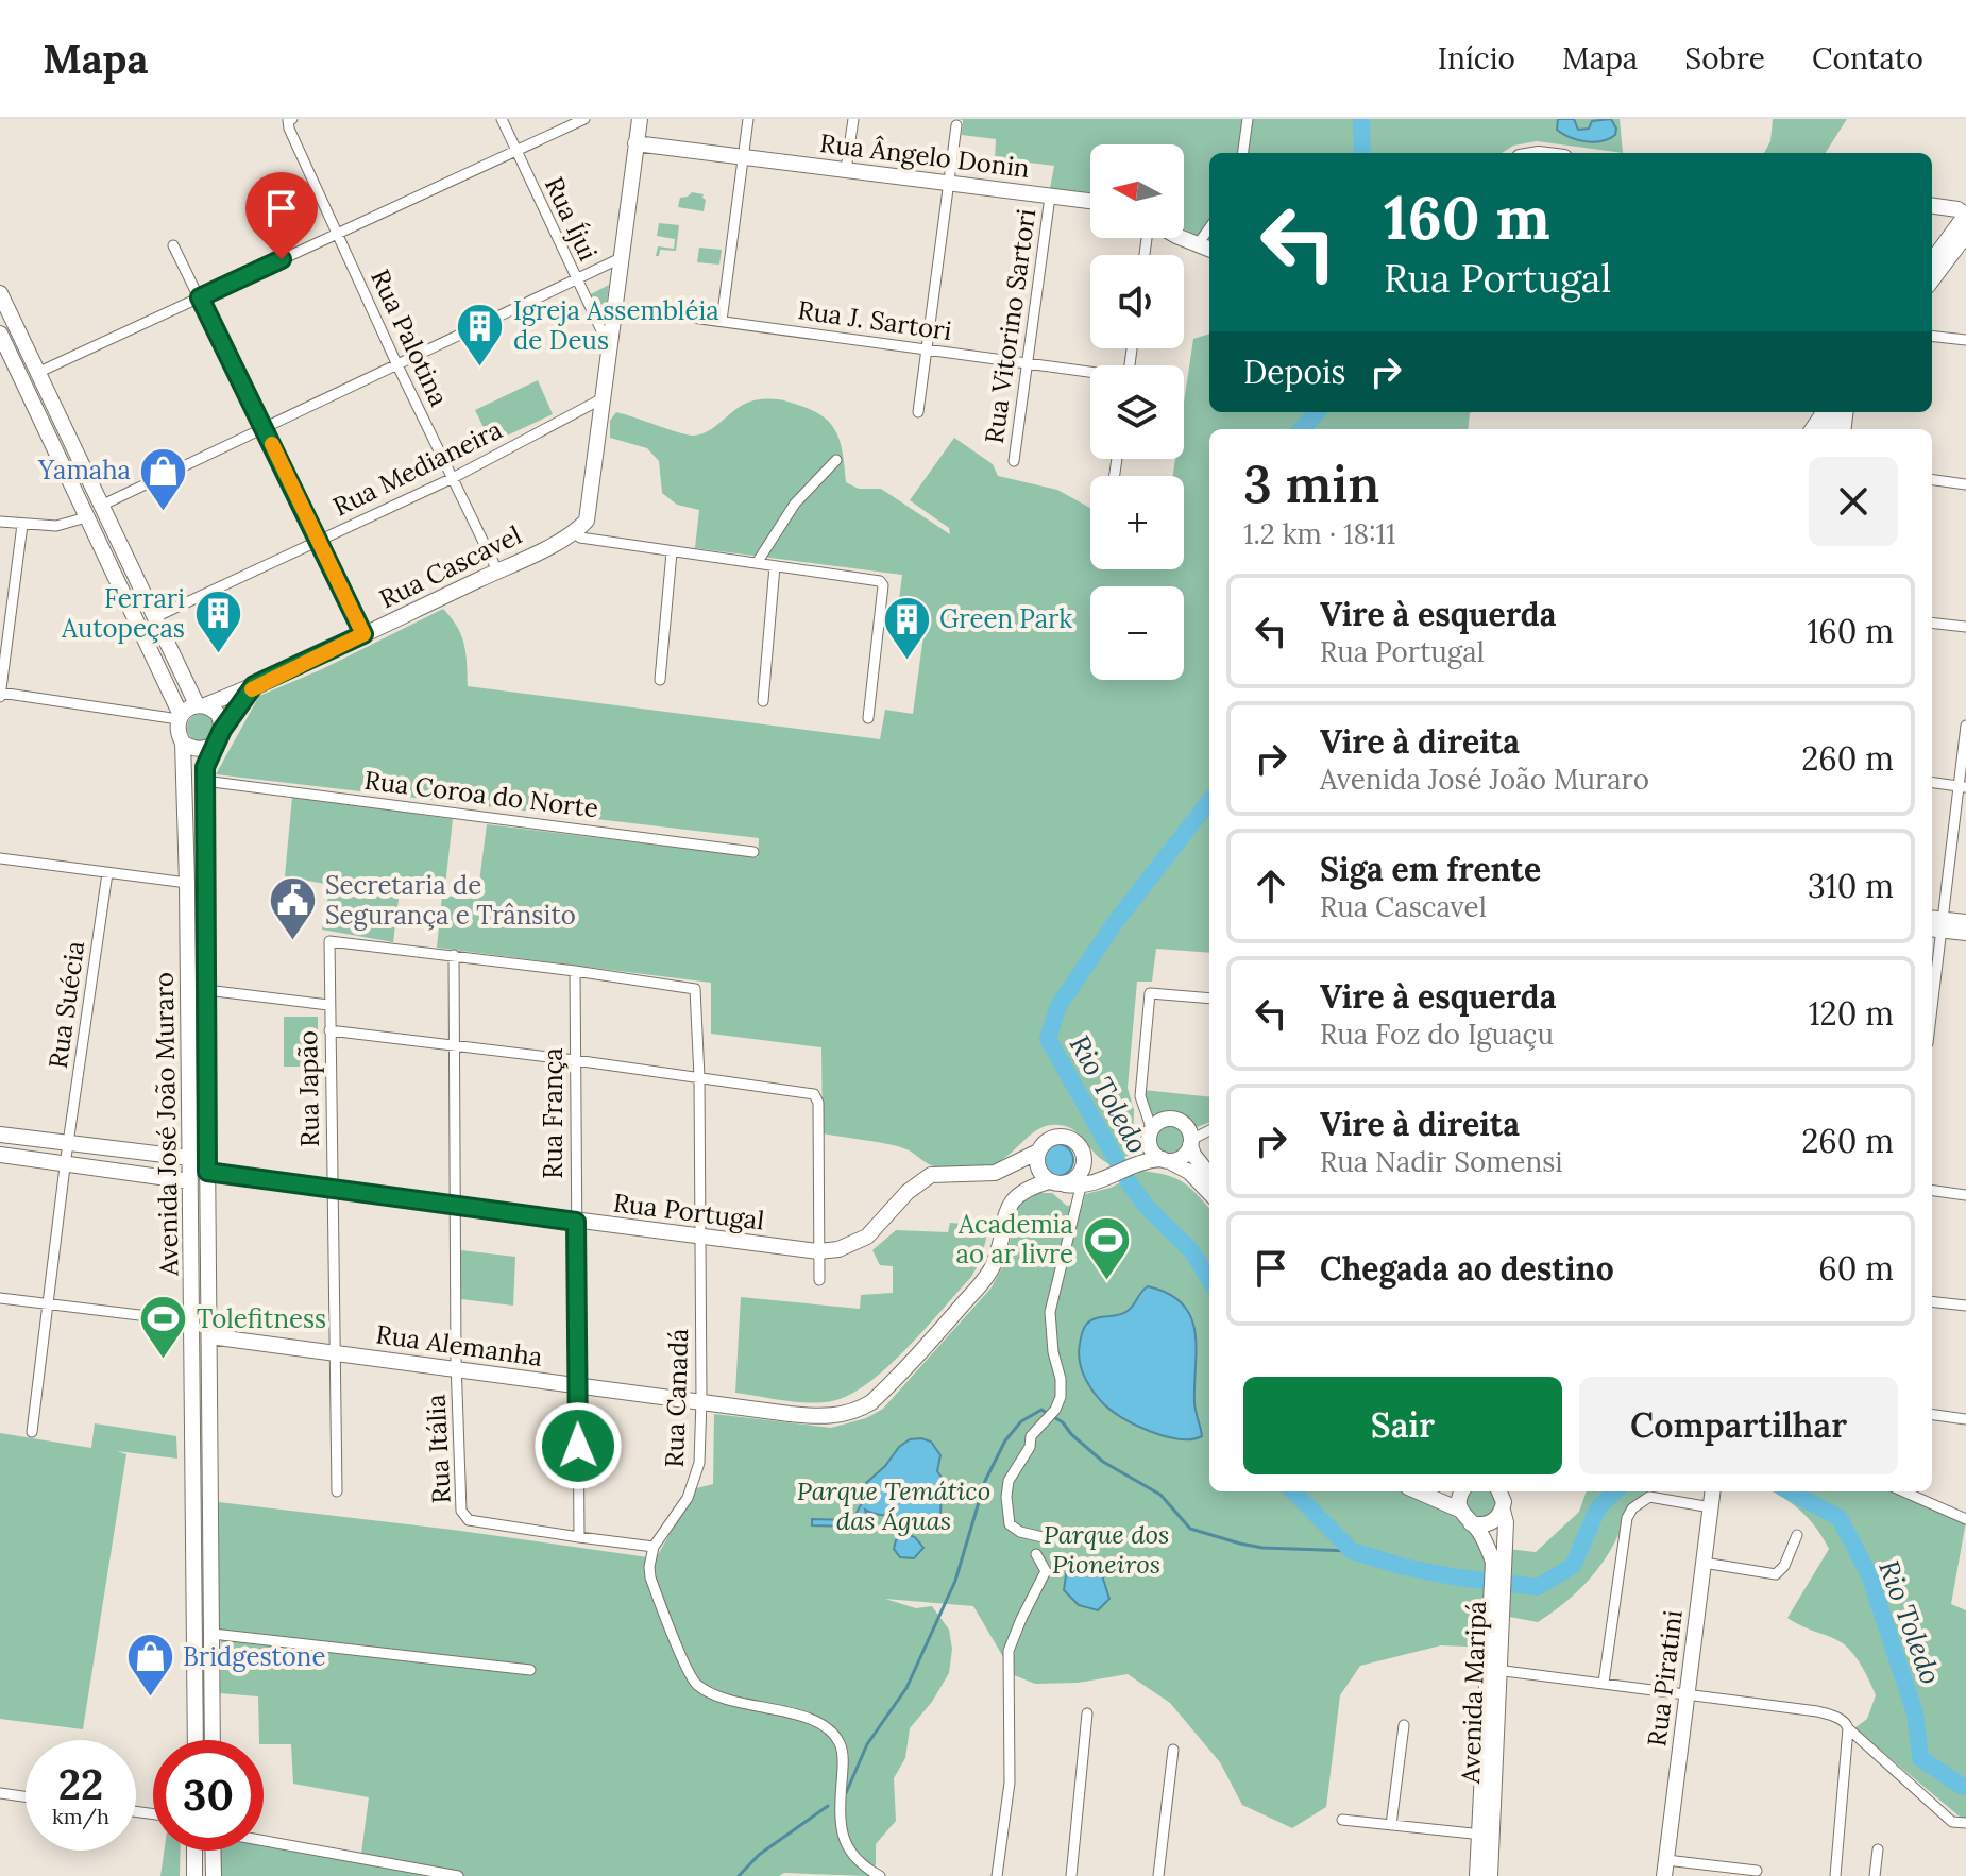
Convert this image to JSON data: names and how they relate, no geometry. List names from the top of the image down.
{
  "streets": {
    "street": [
      "Rua Ângelo Donin",
      "Rua Íjui",
      "Rua J. Sartori",
      "Rua Vitorino Sartori",
      "Rua Palotina",
      "Rua Medianeira",
      "Rua Cascavel",
      "Rua Coroa do Norte",
      "Rua Suécia",
      "Rua Japão",
      "Rua França",
      "Avenida José João Muraro",
      "Rua Portugal",
      "Rua Alemanha",
      "Rua Canadá",
      "Rua Itália",
      "Rua Piratini",
      "Avenida Maripá"
    ]
  },
  "crossings": [
    ["Rua Ângelo Donin", "Rua Vitorino Sartori"],
    ["Rua J. Sartori", "Rua Vitorino Sartori"],
    ["Rua Palotina", "Rua Medianeira"],
    ["Rua Palotina", "Rua Cascavel"],
    ["Rua Medianeira", "Rua Cascavel"],
    ["Rua Cascavel", "Avenida José João Muraro"],
    ["Rua Coroa do Norte", "Avenida José João Muraro"],
    ["Rua Japão", "Rua Portugal"],
    ["Rua Japão", "Rua Alemanha"],
    ["Rua Japão", "Rua Itália"],
    ["Rua França", "Rua Portugal"],
    ["Rua França", "Rua Alemanha"],
    ["Rua França", "Rua Canadá"],
    ["Rua França", "Rua Itália"],
    ["Avenida José João Muraro", "Rua Portugal"],
    ["Avenida José João Muraro", "Rua Alemanha"],
    ["Rua Portugal", "Rua Alemanha"],
    ["Rua Portugal", "Rua Canadá"],
    ["Rua Portugal", "Rua Itália"],
    ["Rua Alemanha", "Rua Canadá"],
    ["Rua Alemanha", "Rua Itália"]
  ],
  "water": ["Rio Toledo"],
  "parks": ["Parque Temático das Águas", "Parque dos Pioneiros"],
  "places": {
    "building": ["Igreja Assembléia de Deus", "Ferrari Autopeças", "Green Park"],
    "shop": ["Yamaha", "Bridgestone"],
    "public building": ["Secretaria de Segurança e Trânsito"],
    "sports": ["Academia ao ar livre", "Tolefitness"]
  },
  "north": "left",
  "page": {
    "header": "Mapa",
    "nav": [
      "Início",
      "Mapa",
      "Sobre",
      "Contato"
    ],
    "map_buttons": ["+", "−"],
    "turn": ["160 m", "Rua Portugal"],
    "then": "Depois",
    "heading": ["3 min", "1.2 km · 18:11"],
    "list": [
      {
        "name": "Vire à esquerda",
        "note": "Rua Portugal",
        "value": "160 m"
      },
      {
        "name": "Vire à direita",
        "note": "Avenida José João Muraro",
        "value": "260 m"
      },
      {
        "name": "Siga em frente",
        "note": "Rua Cascavel",
        "value": "310 m"
      },
      {
        "name": "Vire à esquerda",
        "note": "Rua Foz do Iguaçu",
        "value": "120 m"
      },
      {
        "name": "Vire à direita",
        "note": "Rua Nadir Somensi",
        "value": "260 m"
      },
      {
        "name": "Chegada ao destino",
        "value": "60 m"
      }
    ],
    "buttons": ["Sair", "Compartilhar"],
    "speed": "22 km/h",
    "limit": "30"
  }
}
